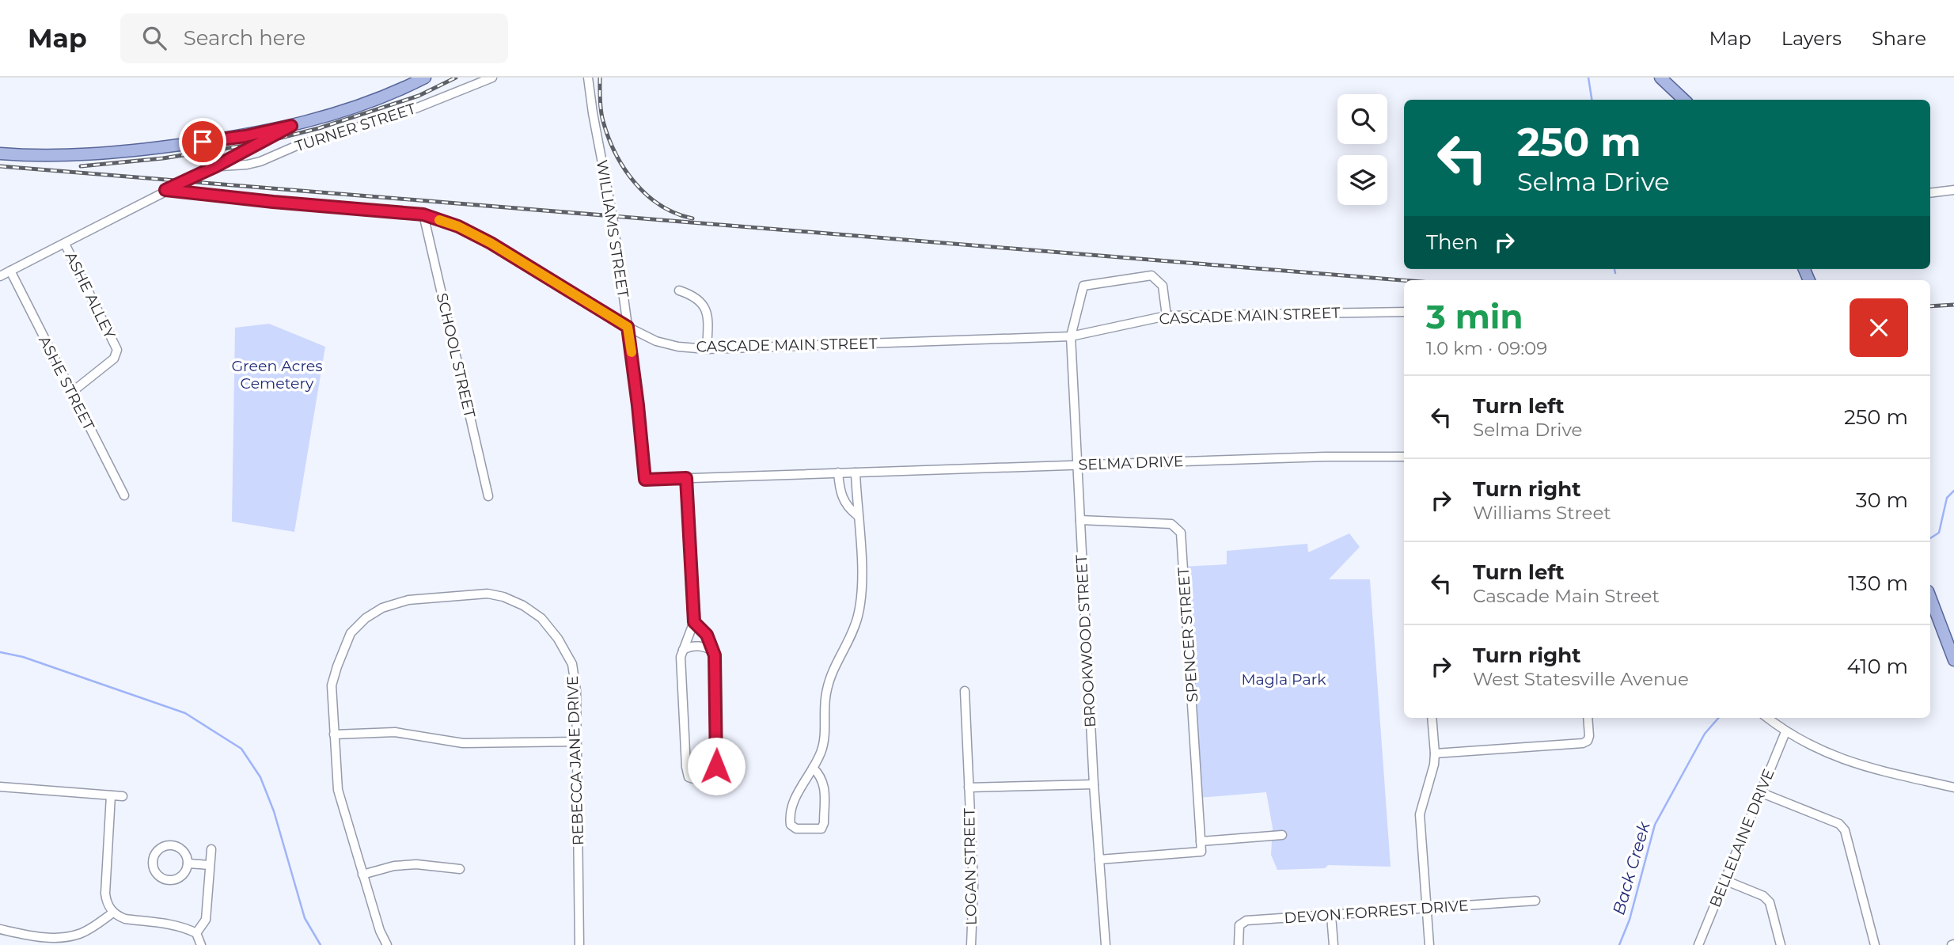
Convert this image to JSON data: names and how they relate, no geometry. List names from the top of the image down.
{
  "streets": {
    "street": [
      "TURNER STREET",
      "WILLIAMS STREET",
      "ASHE ALLEY",
      "CASCADE MAIN STREET",
      "SCHOOL STREET",
      "ASHE STREET",
      "SELMA DRIVE",
      "SPENCER STREET",
      "BROOKWOOD STREET",
      "REBECCA JANE DRIVE",
      "BELLELAINE DRIVE",
      "LOGAN STREET",
      "DEVON FORREST DRIVE"
    ]
  },
  "crossings": [
    ["WILLIAMS STREET", "CASCADE MAIN STREET"],
    ["WILLIAMS STREET", "SELMA DRIVE"],
    ["ASHE ALLEY", "ASHE STREET"],
    ["CASCADE MAIN STREET", "SCHOOL STREET"],
    ["CASCADE MAIN STREET", "BROOKWOOD STREET"],
    ["SELMA DRIVE", "BROOKWOOD STREET"],
    ["SPENCER STREET", "BROOKWOOD STREET"],
    ["BROOKWOOD STREET", "LOGAN STREET"]
  ],
  "water": ["Back Creek"],
  "parks": ["Green Acres Cemetery", "Magla Park"],
  "page": {
    "header": "Map",
    "search": "Search here",
    "nav": ["Map", "Layers", "Share"],
    "turn": ["250 m", "Selma Drive"],
    "then": "Then",
    "heading": ["3 min", "1.0 km · 09:09"],
    "list": [
      {
        "name": "Turn left",
        "note": "Selma Drive",
        "value": "250 m"
      },
      {
        "name": "Turn right",
        "note": "Williams Street",
        "value": "30 m"
      },
      {
        "name": "Turn left",
        "note": "Cascade Main Street",
        "value": "130 m"
      },
      {
        "name": "Turn right",
        "note": "West Statesville Avenue",
        "value": "410 m"
      }
    ]
  }
}
